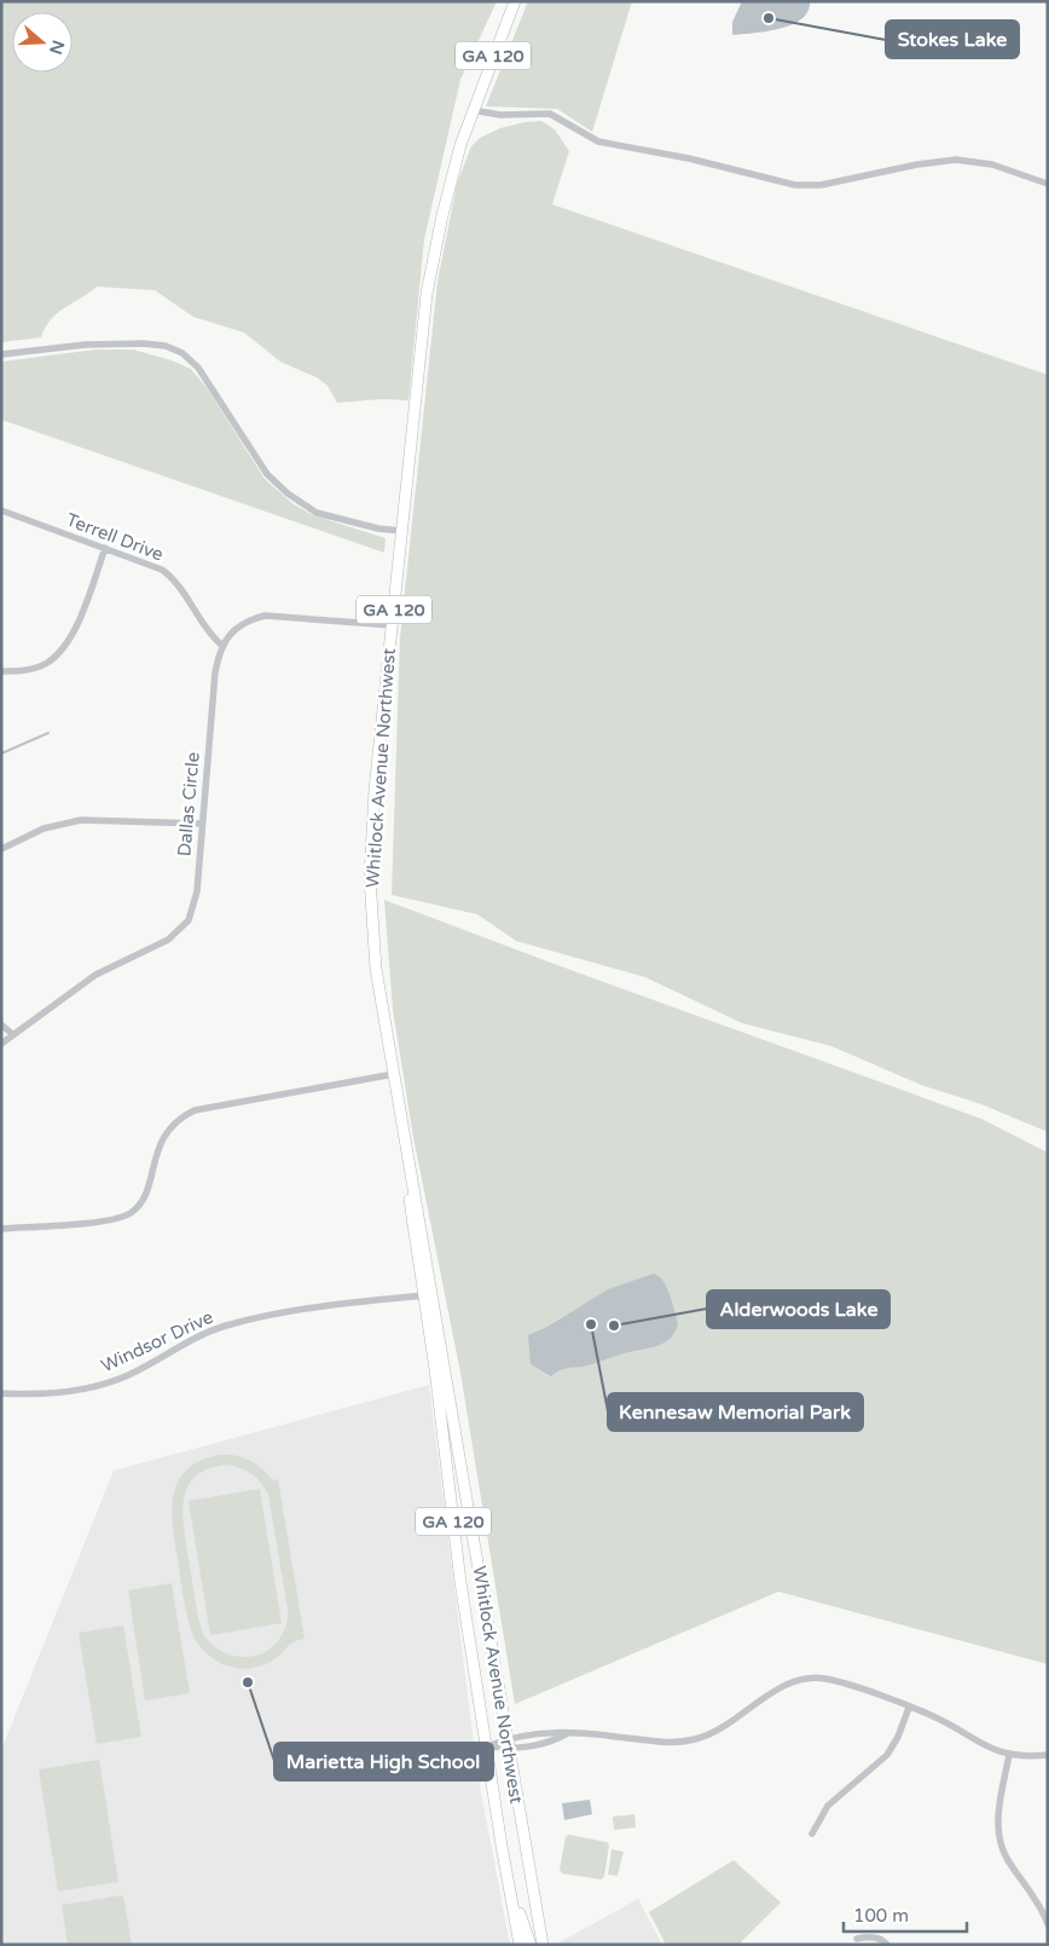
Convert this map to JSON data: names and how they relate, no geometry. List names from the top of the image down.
{
  "streets": {
    "highway": ["GA 120", "Whitlock Avenue Northwest"],
    "street": ["Terrell Drive", "Dallas Circle", "Windsor Drive"]
  },
  "crossings": [
    ["GA 120", "Whitlock Avenue Northwest"],
    ["Terrell Drive", "Dallas Circle"],
    ["Whitlock Avenue Northwest", "Windsor Drive"]
  ],
  "places": [
    "Stokes Lake",
    "Kennesaw Memorial Park",
    "Alderwoods Lake",
    "Marietta High School"
  ],
  "scale_bar": "100 m",
  "north": "right"
}
